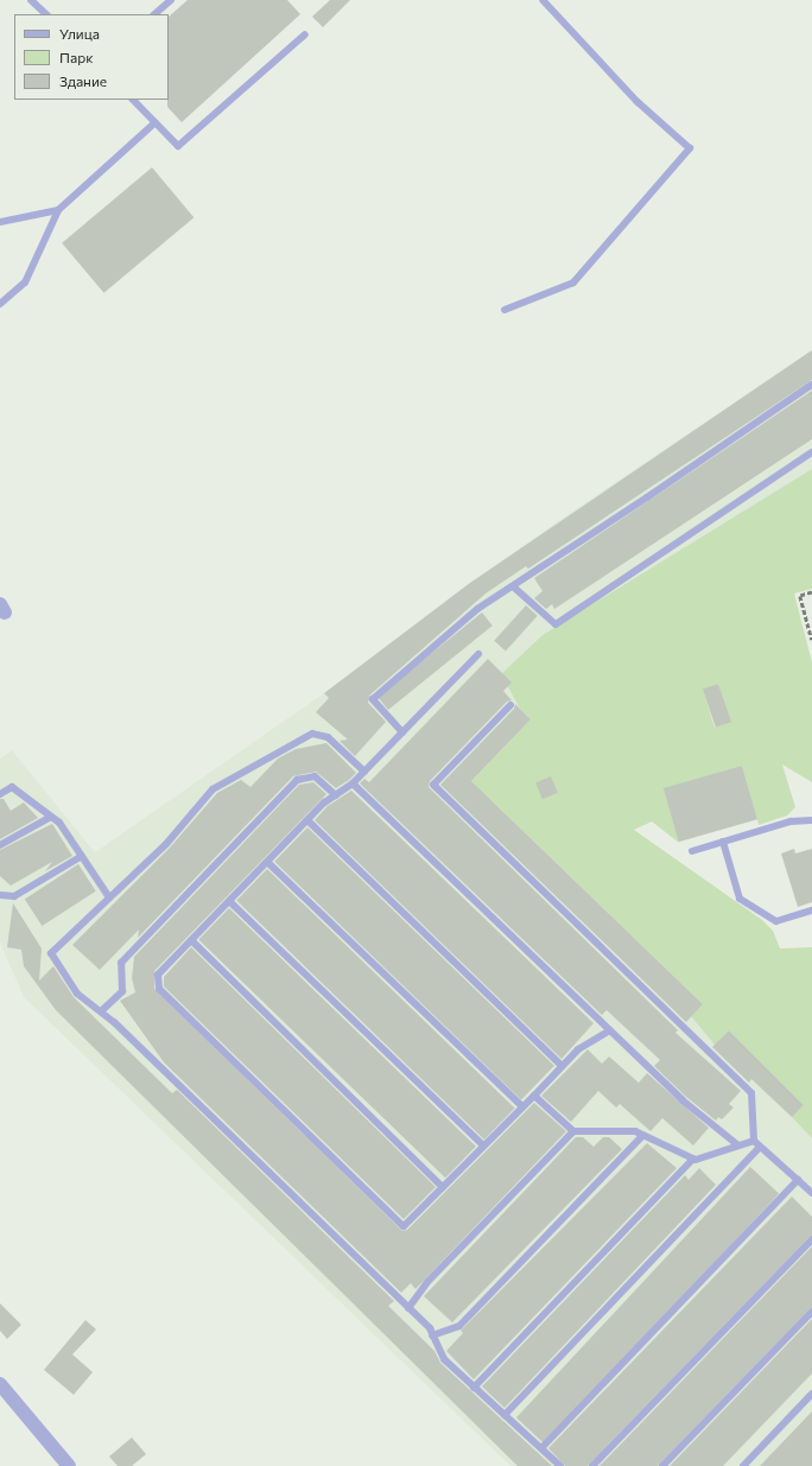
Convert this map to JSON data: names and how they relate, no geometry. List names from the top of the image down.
{
  "legend": ["Улица", "Парк", "Здание"]
}
